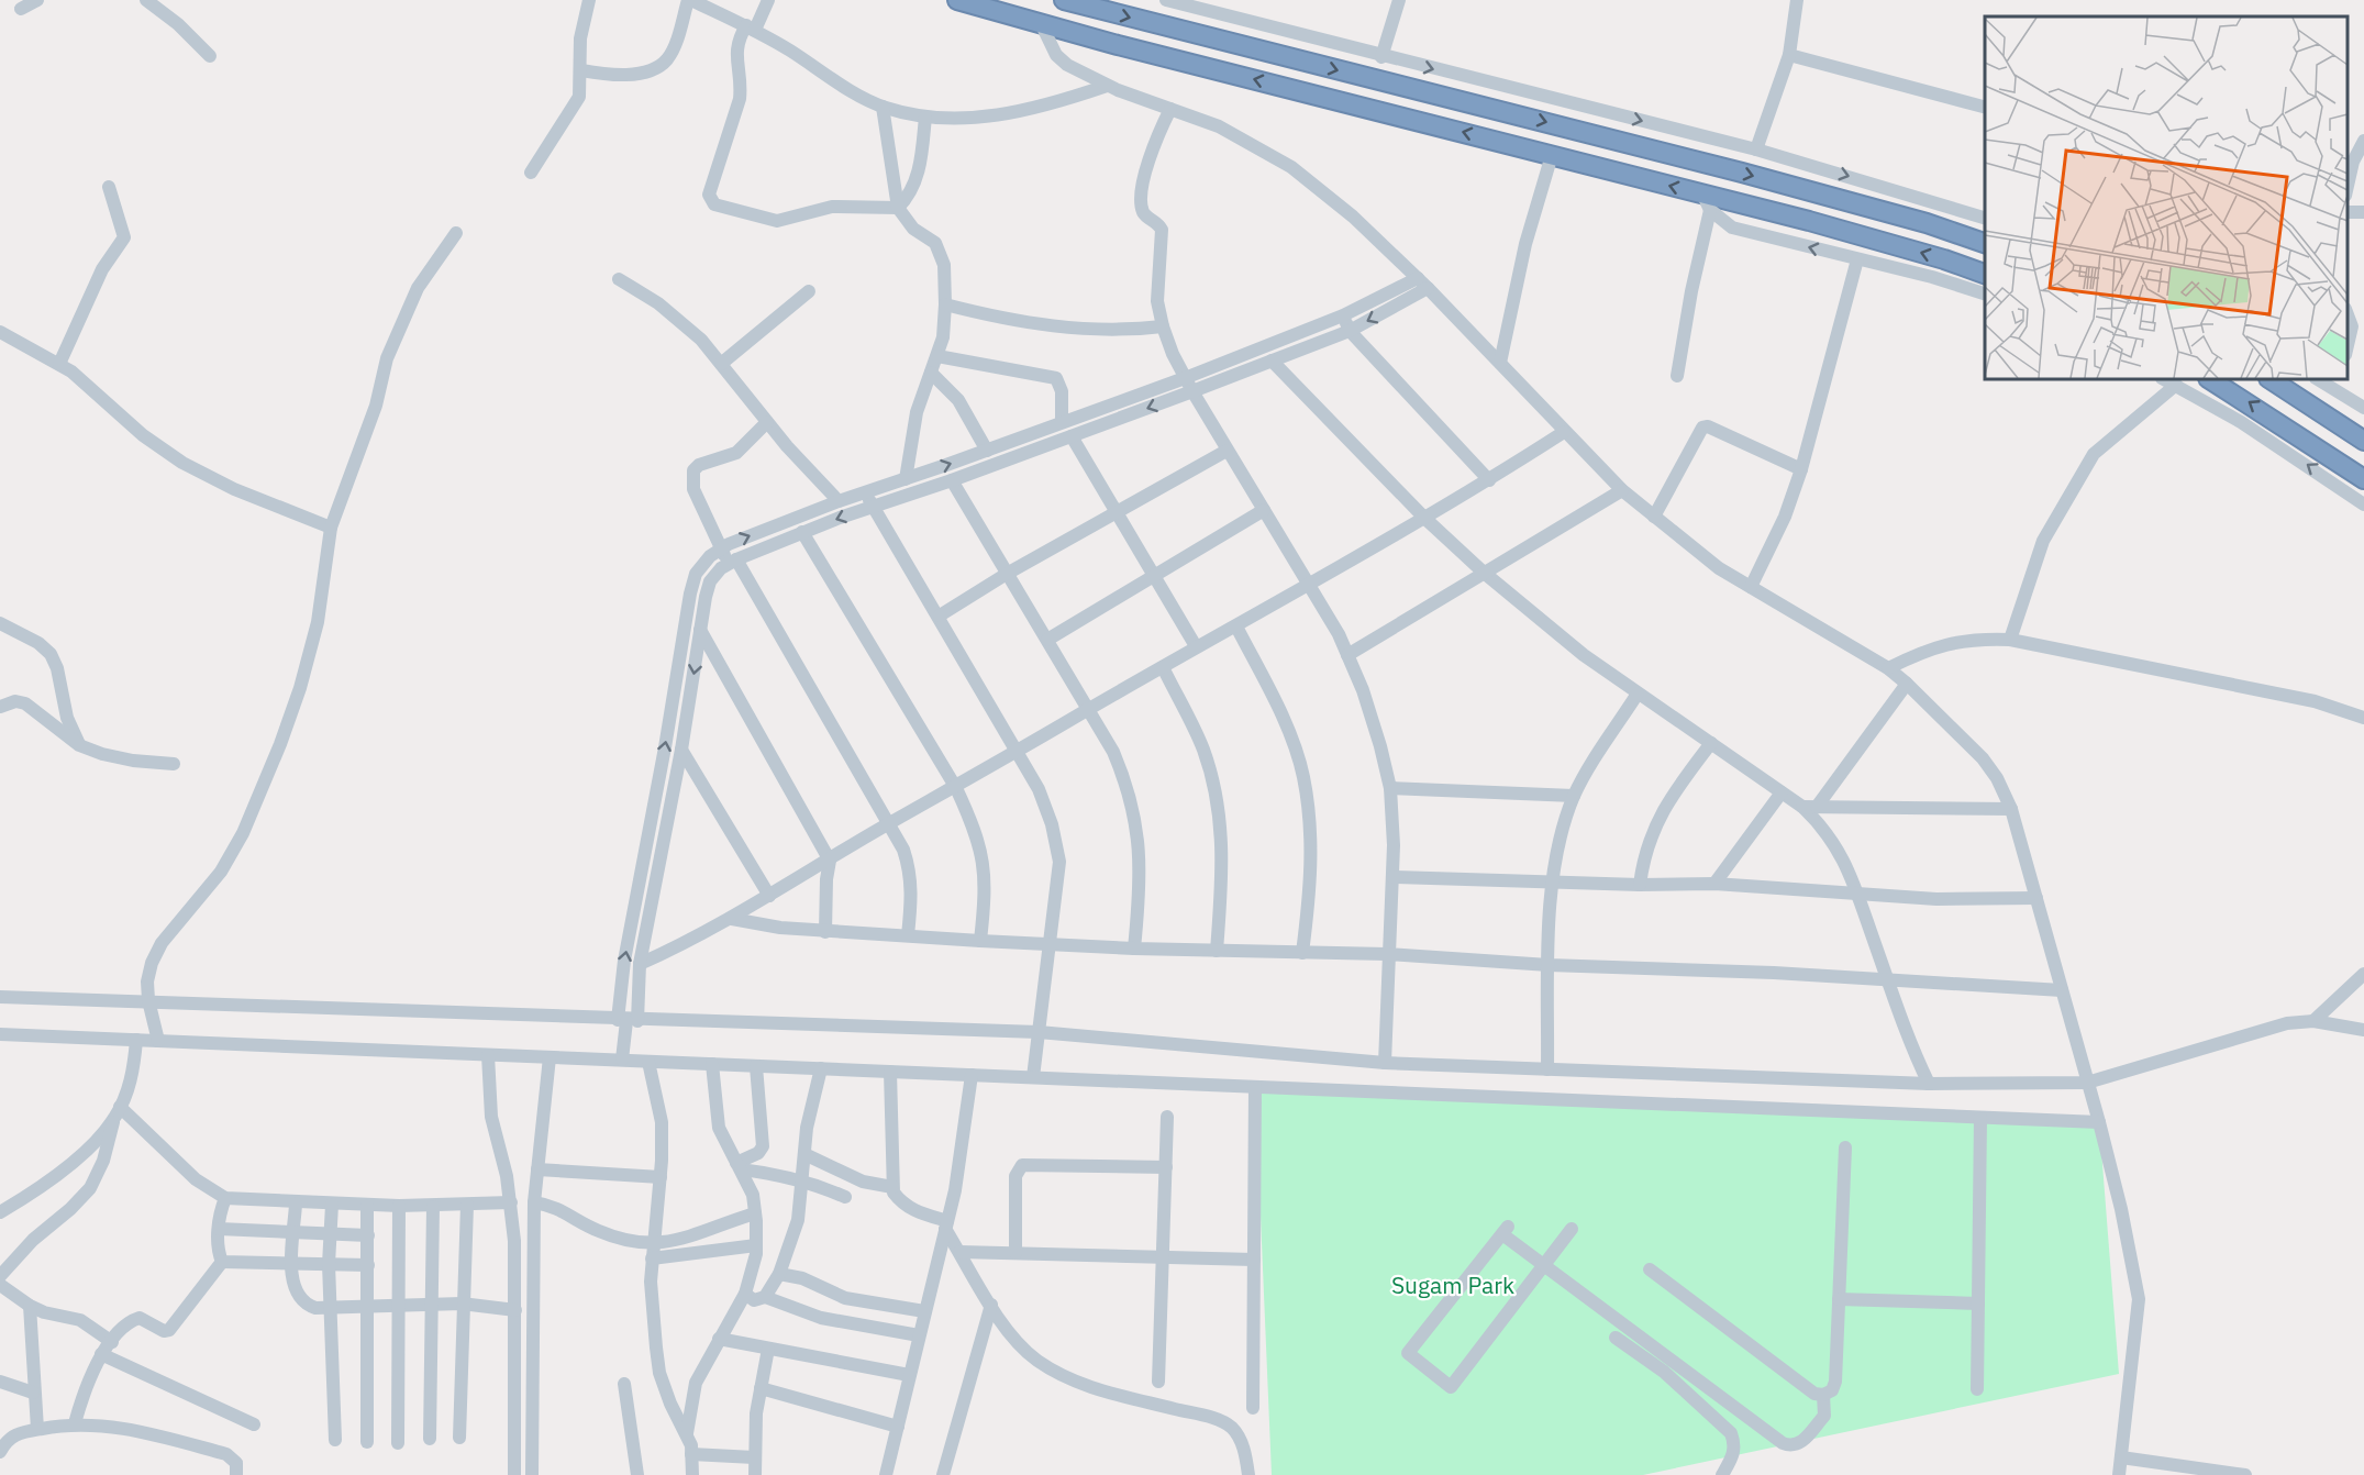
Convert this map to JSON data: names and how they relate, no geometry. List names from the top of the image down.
{
  "parks": ["Sugam Park"]
}
